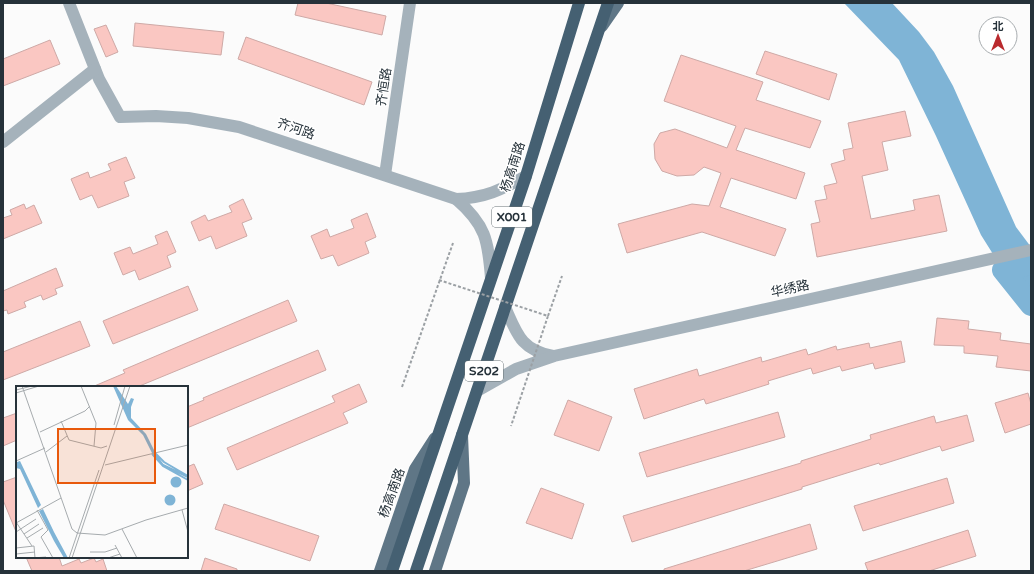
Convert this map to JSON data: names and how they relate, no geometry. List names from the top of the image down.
{
  "streets": {
    "highway": ["杨高南路", "X001", "S202"],
    "street": ["齐恒路", "齐河路", "华绣路"]
  },
  "crossings": [
    ["齐恒路", "齐河路"],
    ["齐河路", "杨高南路"],
    ["X001", "华绣路"],
    ["X001", "S202"],
    ["华绣路", "S202"]
  ],
  "north": "top"
}
